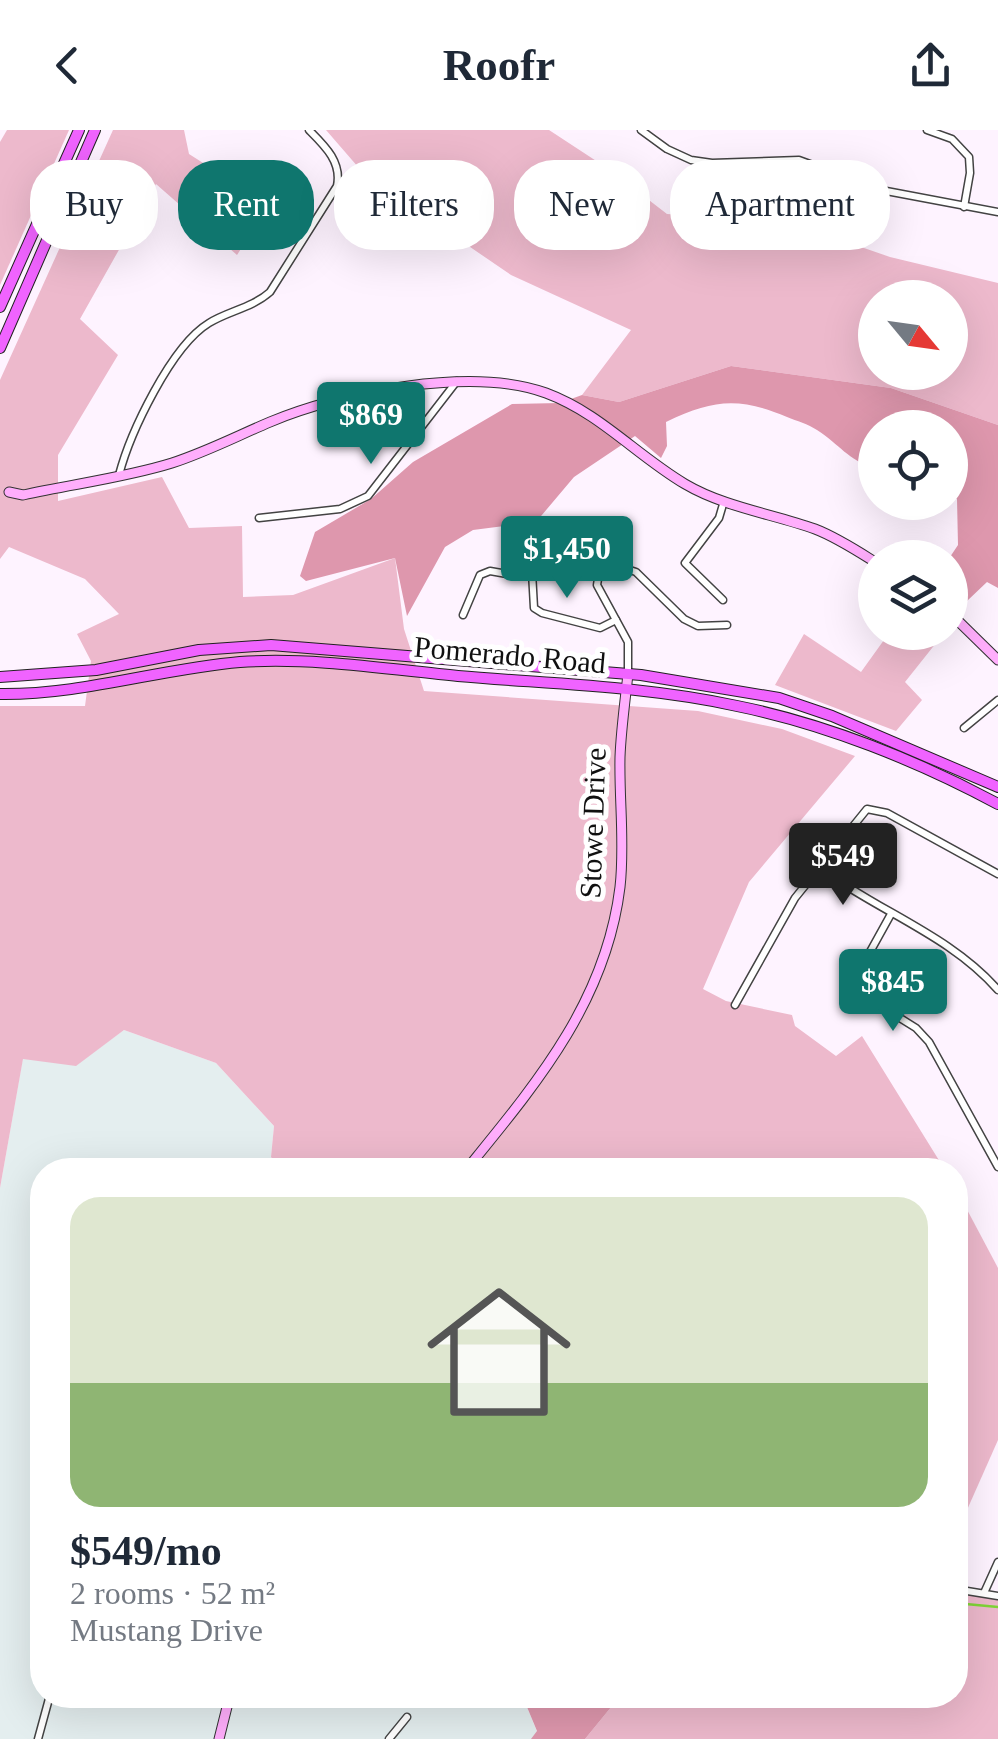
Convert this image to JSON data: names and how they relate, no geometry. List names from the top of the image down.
{
  "streets": {
    "main road": ["Pomerado Road"],
    "street": ["Stowe Drive"]
  },
  "crossings": [
    ["Pomerado Road", "Stowe Drive"]
  ],
  "north": "bottom right",
  "page": {
    "header": "Roofr",
    "chip": [
      "Buy",
      "Rent",
      "Filters",
      "New",
      "Apartment"
    ],
    "price": [
      "$869",
      "$1,450",
      "$549",
      "$845"
    ],
    "list": [
      {
        "name": "$549/mo",
        "note": "2 rooms · 52 m² · Mustang Drive"
      }
    ]
  }
}
